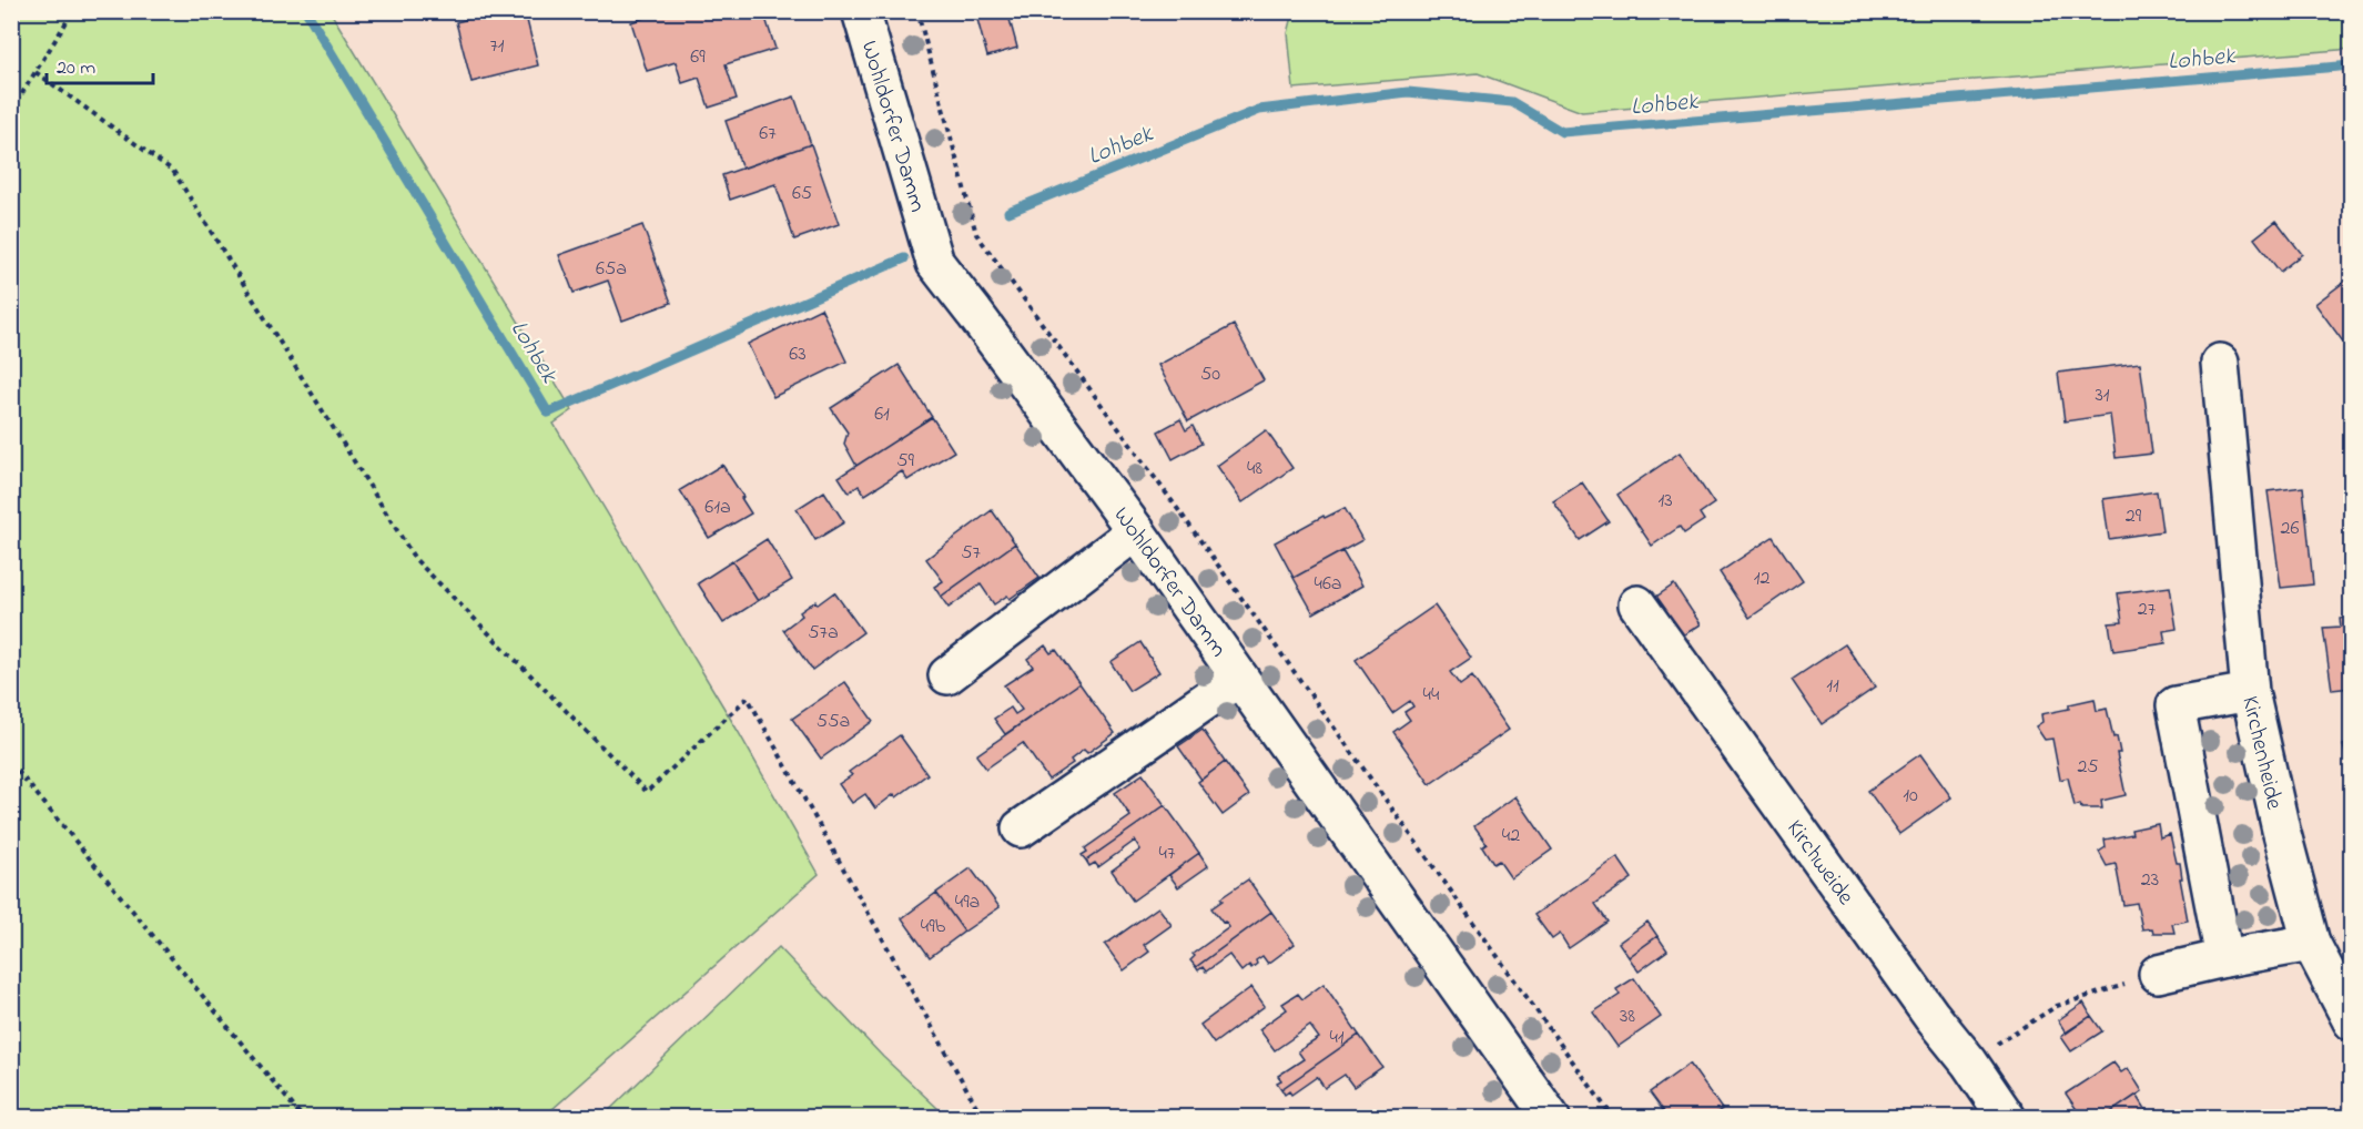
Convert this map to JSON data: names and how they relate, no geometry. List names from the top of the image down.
{
  "streets": {
    "street": ["Wohldorfer Damm", "Kirchenheide", "Kirchweide"]
  },
  "water": ["Lohbek"],
  "house_numbers": [
    "71",
    "69",
    "67",
    "65",
    "65a",
    "63",
    "50",
    "31",
    "61",
    "59",
    "48",
    "13",
    "61a",
    "29",
    "26",
    "57",
    "12",
    "46a",
    "27",
    "57a",
    "11",
    "44",
    "55a",
    "25",
    "10",
    "42",
    "47",
    "23",
    "49a",
    "49b",
    "38",
    "41"
  ],
  "scale_bar": "20 m"
}
